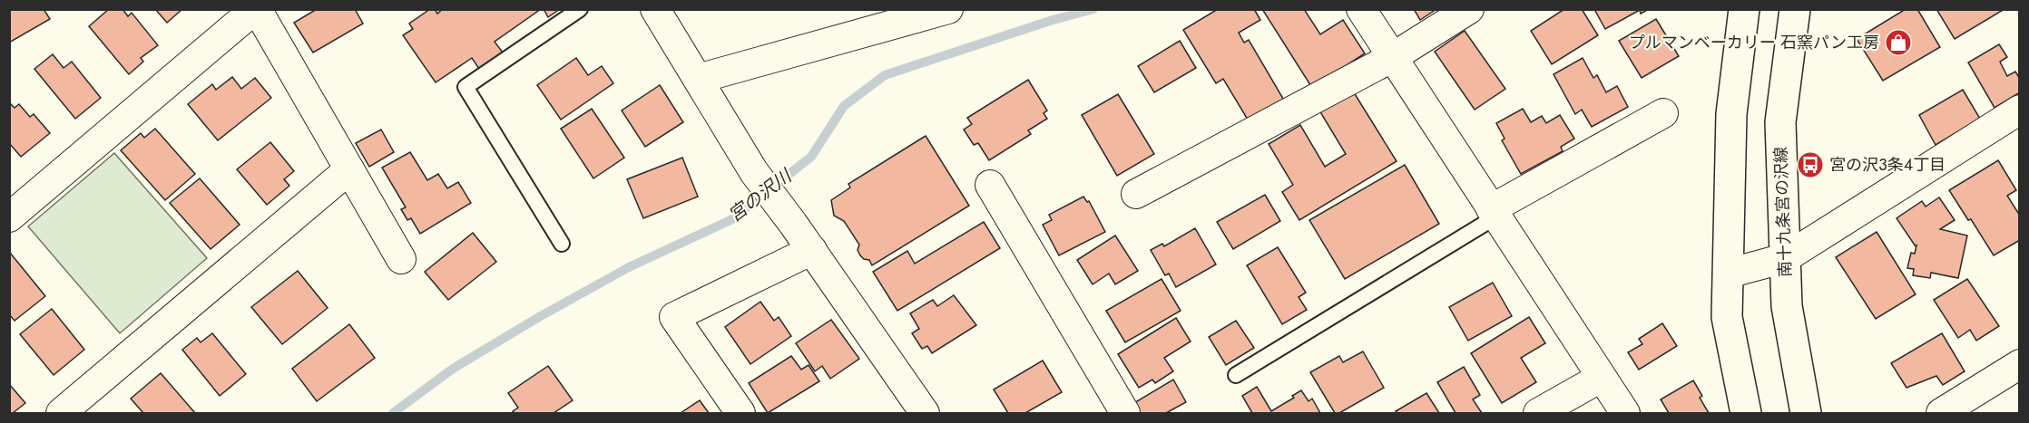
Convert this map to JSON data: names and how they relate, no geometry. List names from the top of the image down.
{
  "streets": {
    "main road": ["南十九条宮の沢線"]
  },
  "water": ["宮の沢川"],
  "places": {
    "shop": ["プルマンベーカリー 石窯パン工房"],
    "bus stop": ["宮の沢3条4丁目"]
  }
}
